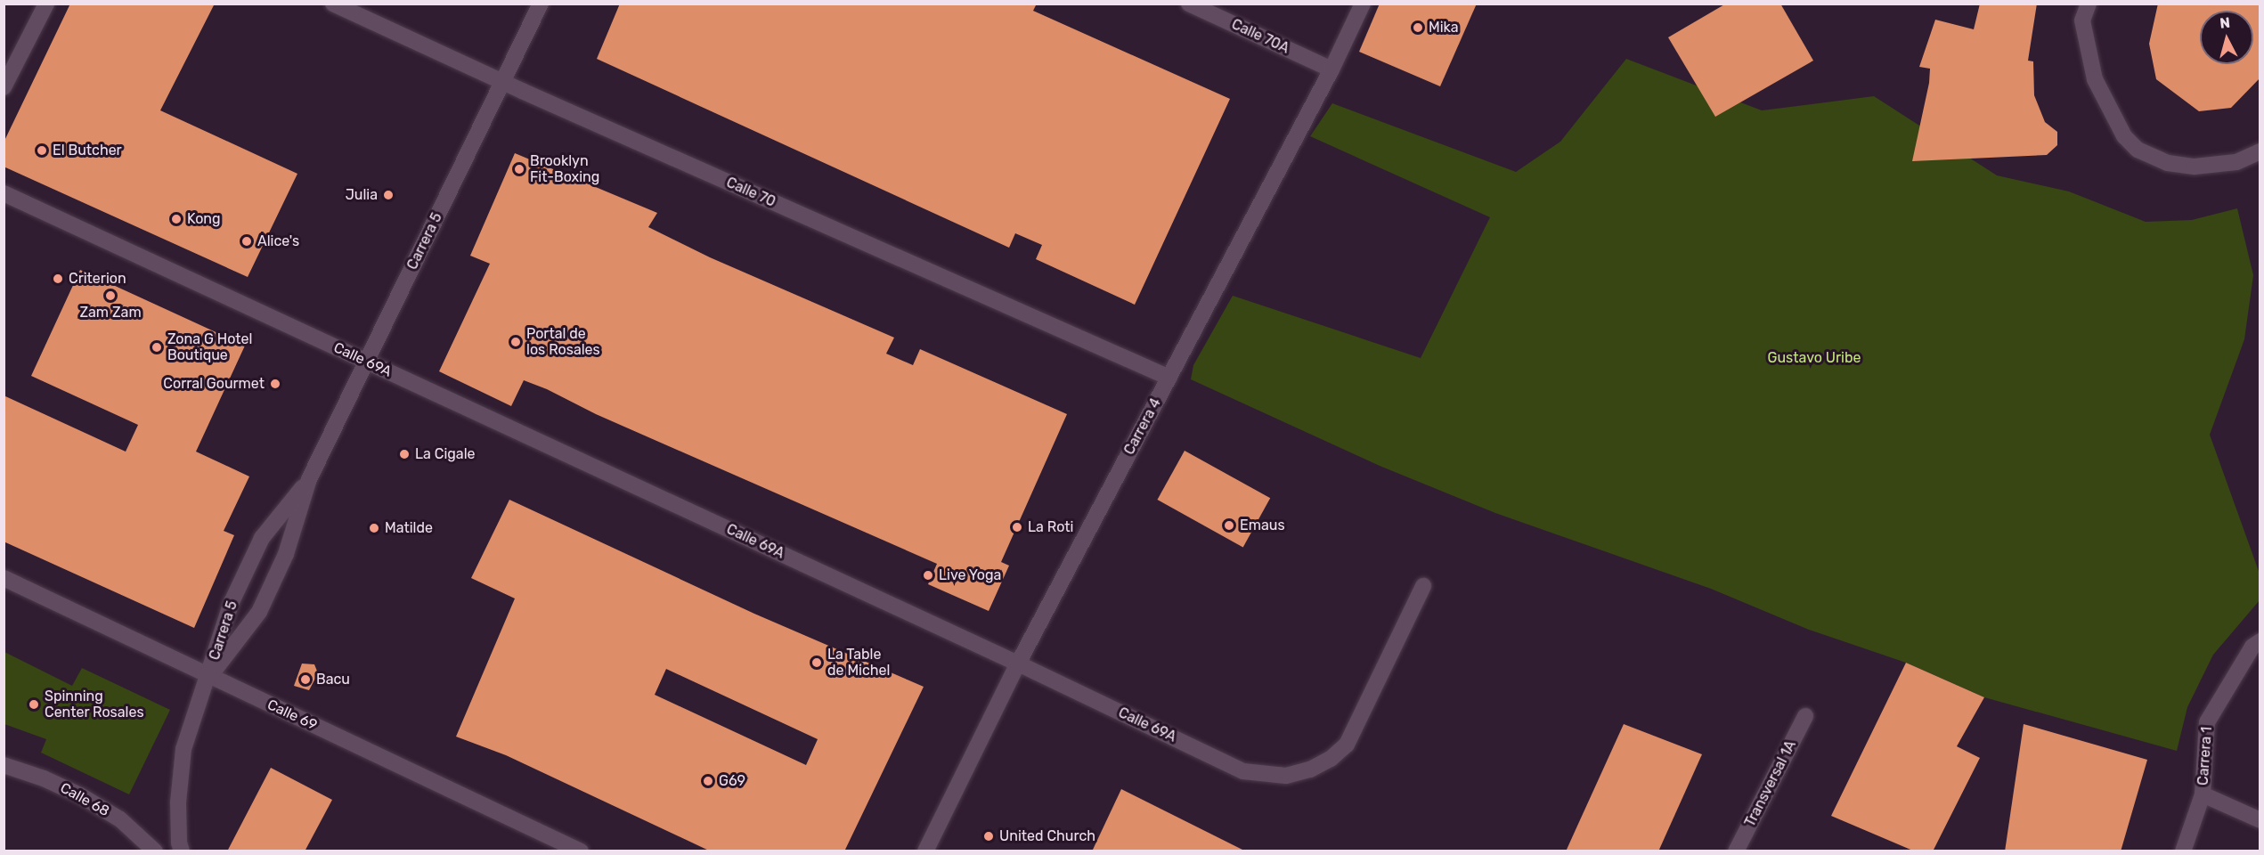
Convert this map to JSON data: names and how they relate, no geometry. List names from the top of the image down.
{
  "streets": {
    "street": [
      "Calle 70A",
      "Calle 70",
      "Carrera 5",
      "Calle 69A",
      "Carrera 4",
      "Calle 69",
      "Carrera 1",
      "Transversal 1A",
      "Calle 68"
    ]
  },
  "crossings": [
    ["Calle 70A", "Carrera 4"],
    ["Calle 70", "Carrera 5"],
    ["Calle 70", "Carrera 4"],
    ["Carrera 5", "Calle 69A"],
    ["Carrera 5", "Calle 69"],
    ["Calle 69A", "Carrera 4"]
  ],
  "parks": ["Gustavo Uribe"],
  "places": [
    "Mika",
    "El Butcher",
    "Brooklyn Fit-Boxing",
    "Julia",
    "Kong",
    "Alice's",
    "Criterion",
    "Zam Zam",
    "Portal de los Rosales",
    "Zona G Hotel Boutique",
    "Corral Gourmet",
    "La Cigale",
    "Emaus",
    "La Roti",
    "Matilde",
    "Live Yoga",
    "La Table de Michel",
    "Bacu",
    "Spinning Center Rosales",
    "G69",
    "United Church"
  ],
  "north": "top"
}
